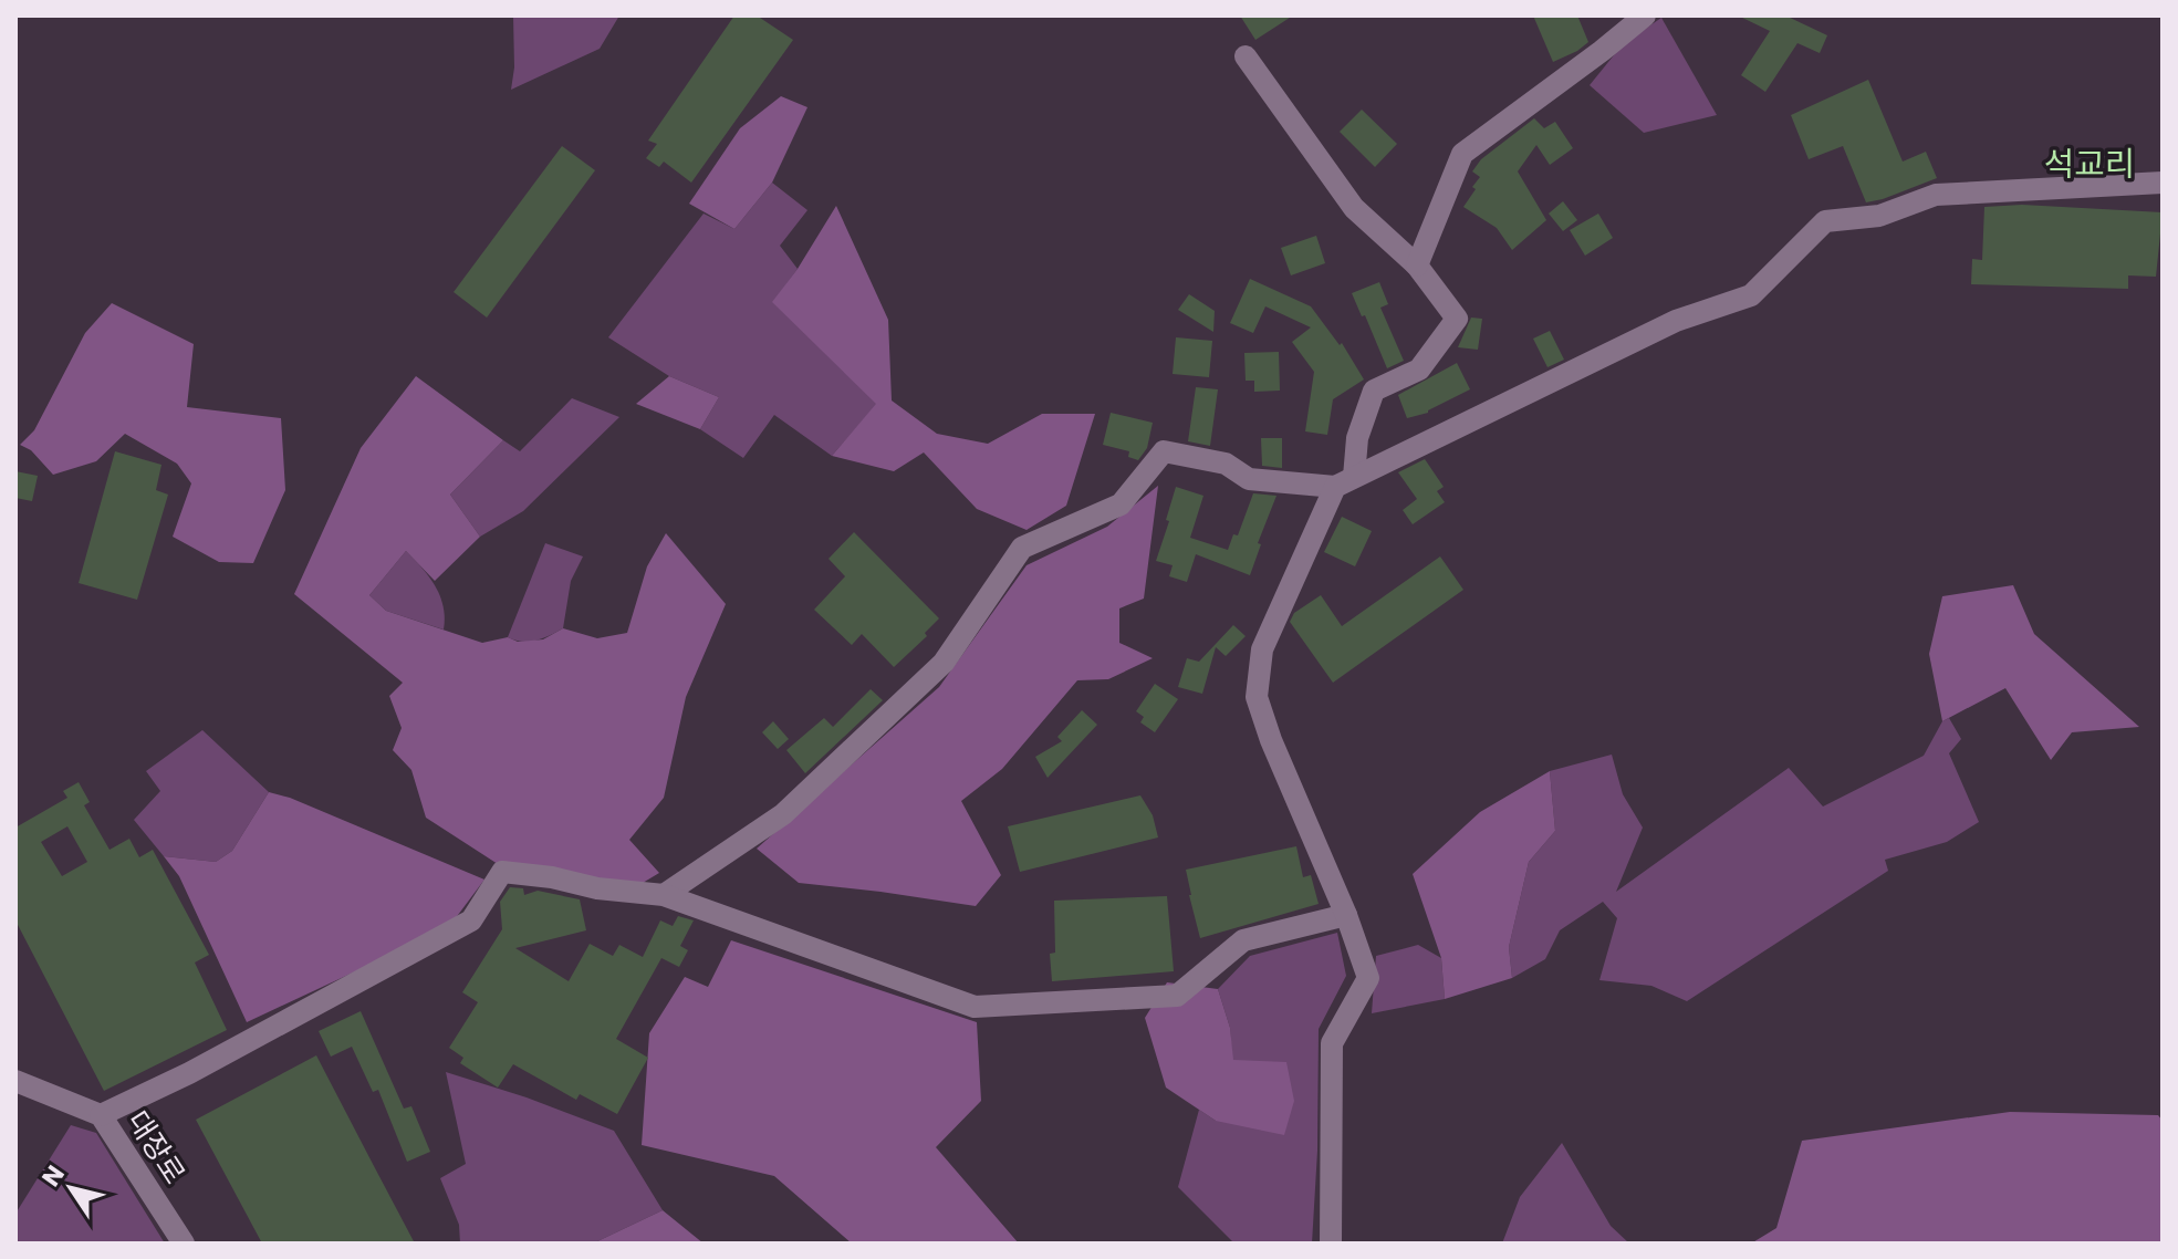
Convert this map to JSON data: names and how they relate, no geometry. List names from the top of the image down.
{
  "streets": {
    "street": ["대장로"]
  },
  "districts": ["석교리"],
  "north": "top left"
}
